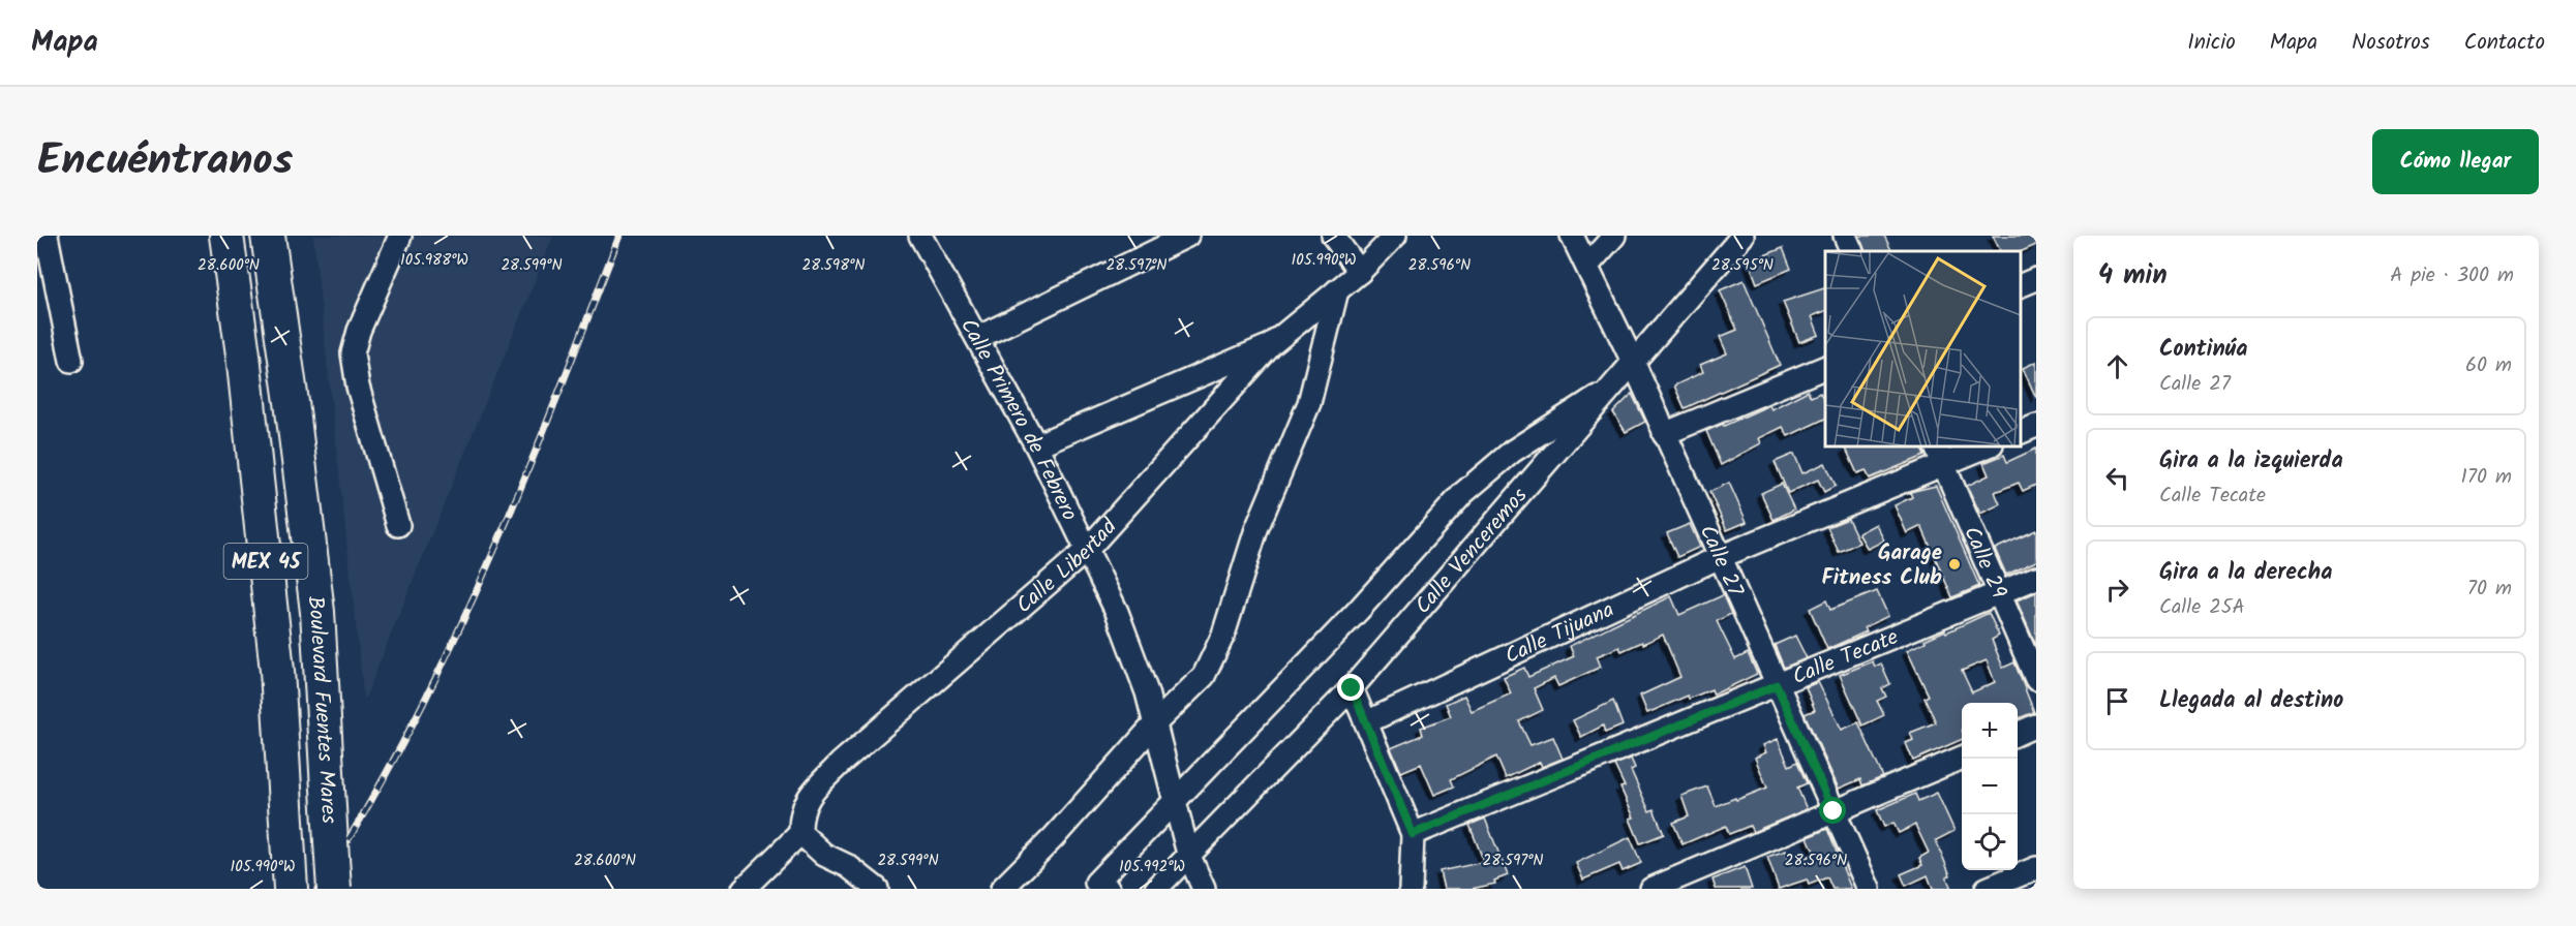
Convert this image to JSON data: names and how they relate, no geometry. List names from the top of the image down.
{
  "streets": {
    "highway": ["MEX 45", "Boulevard Fuentes Mares"],
    "street": [
      "Calle Primero de Febrero",
      "Calle Venceremos",
      "Calle 27",
      "Calle 29",
      "Calle Libertad",
      "Calle Tijuana",
      "Calle Tecate"
    ]
  },
  "crossings": [
    ["Calle Primero de Febrero", "Calle Venceremos"],
    ["Calle Primero de Febrero", "Calle Libertad"],
    ["Calle Venceremos", "Calle 27"],
    ["Calle 27", "Calle Tijuana"],
    ["Calle 27", "Calle Tecate"],
    ["Calle 29", "Calle Tijuana"],
    ["Calle 29", "Calle Tecate"]
  ],
  "places": ["Garage Fitness Club"],
  "page": {
    "header": "Mapa",
    "nav": [
      "Inicio",
      "Mapa",
      "Nosotros",
      "Contacto"
    ],
    "title": "Encuéntranos",
    "buttons": "Cómo llegar",
    "heading": ["4 min", "A pie · 300 m"],
    "list": [
      ["Continúa", "Calle 27", "60 m"],
      ["Gira a la izquierda", "Calle Tecate", "170 m"],
      ["Gira a la derecha", "Calle 25A", "70 m"],
      "Llegada al destino"
    ],
    "map_buttons": ["+", "−"]
  },
  "coordinates": [
    "105.988°W",
    "105.990°W",
    "28.600°N",
    "28.599°N",
    "28.598°N",
    "28.597°N",
    "28.596°N",
    "28.595°N",
    "105.992°W"
  ]
}
